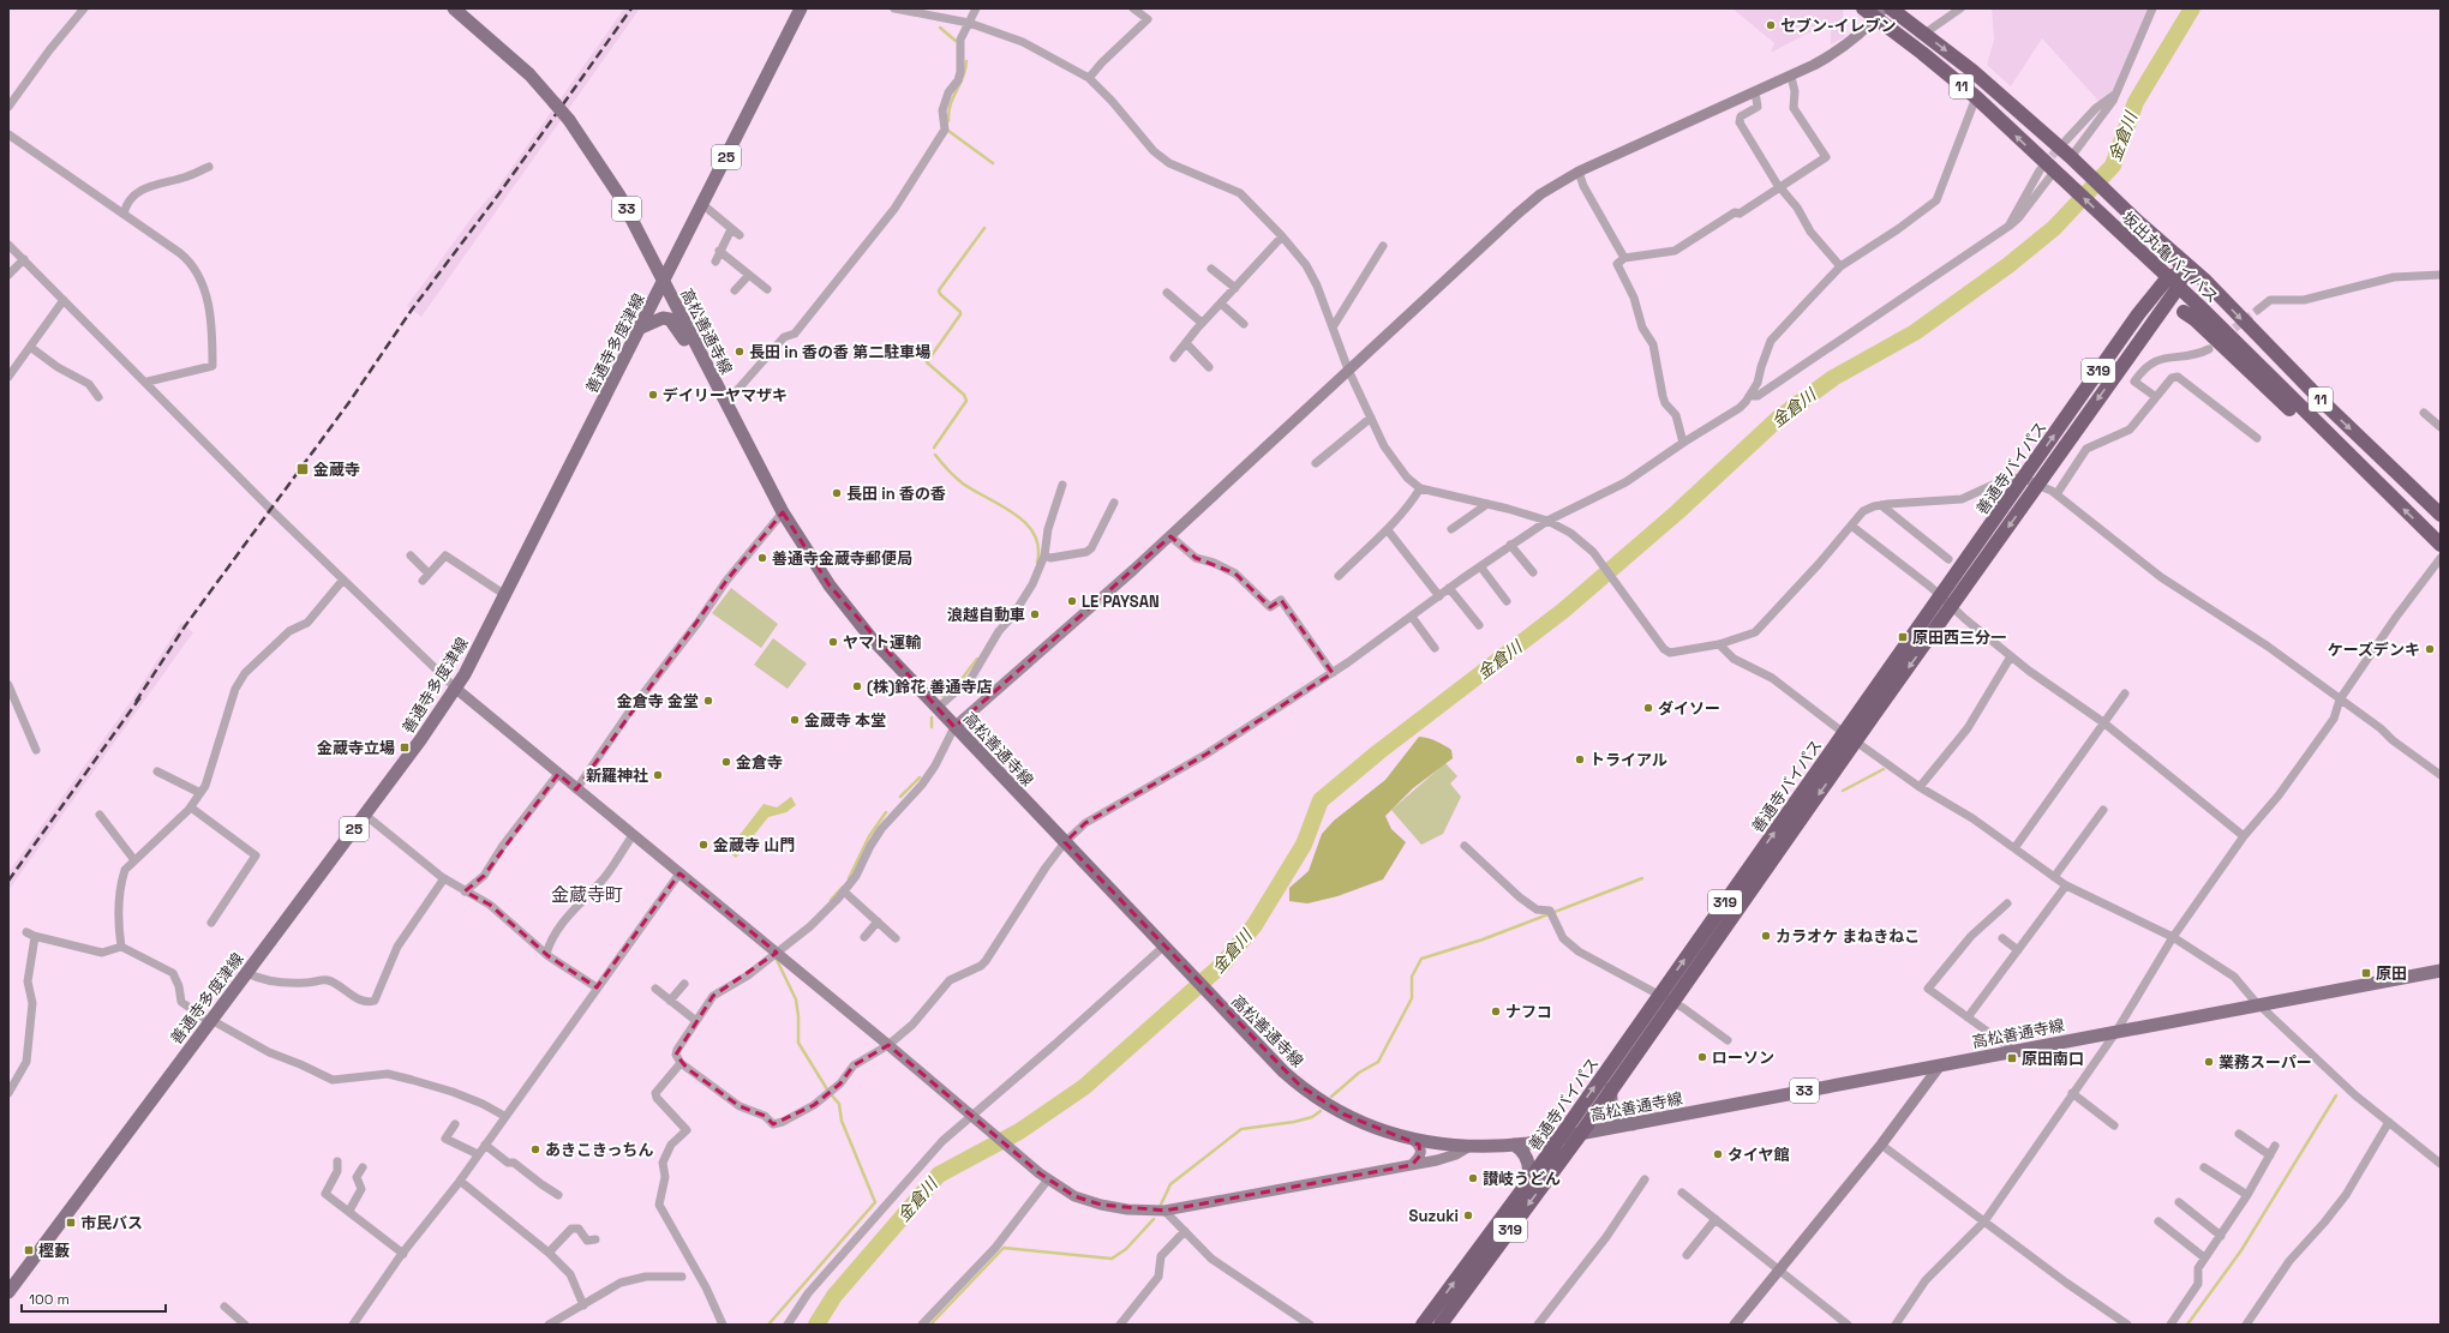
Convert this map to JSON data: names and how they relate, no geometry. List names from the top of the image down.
{
  "streets": {
    "highway": [
      "11",
      "坂出丸亀バイパス",
      "319",
      "善通寺バイパス"
    ],
    "main road": [
      "25",
      "33",
      "高松善通寺線",
      "善通寺多度津線"
    ]
  },
  "crossings": [
    ["坂出丸亀バイパス", "善通寺バイパス"],
    ["高松善通寺線", "善通寺多度津線"],
    ["高松善通寺線", "善通寺バイパス"]
  ],
  "districts": ["金蔵寺町"],
  "water": ["金倉川"],
  "places": {
    "other": [
      "セブン-イレブン",
      "長田 in 香の香 第二駐車場",
      "デイリーヤマザキ",
      "長田 in 香の香",
      "善通寺金蔵寺郵便局",
      "LE PAYSAN",
      "浪越自動車",
      "ヤマト運輸",
      "ケーズデンキ",
      "(株)鈴花 善通寺店",
      "金倉寺 金堂",
      "ダイソー",
      "金蔵寺 本堂",
      "トライアル",
      "金倉寺",
      "新羅神社",
      "金蔵寺 山門",
      "カラオケ まねきねこ",
      "ナフコ",
      "ローソン",
      "業務スーパー",
      "あきこきっちん",
      "タイヤ館",
      "讃岐うどん",
      "Suzuki"
    ],
    "transit": [
      "金蔵寺",
      "原田西三分一",
      "金蔵寺立場",
      "原田",
      "原田南口",
      "市民バス",
      "樫藪"
    ]
  },
  "scale_bar": "100 m"
}
